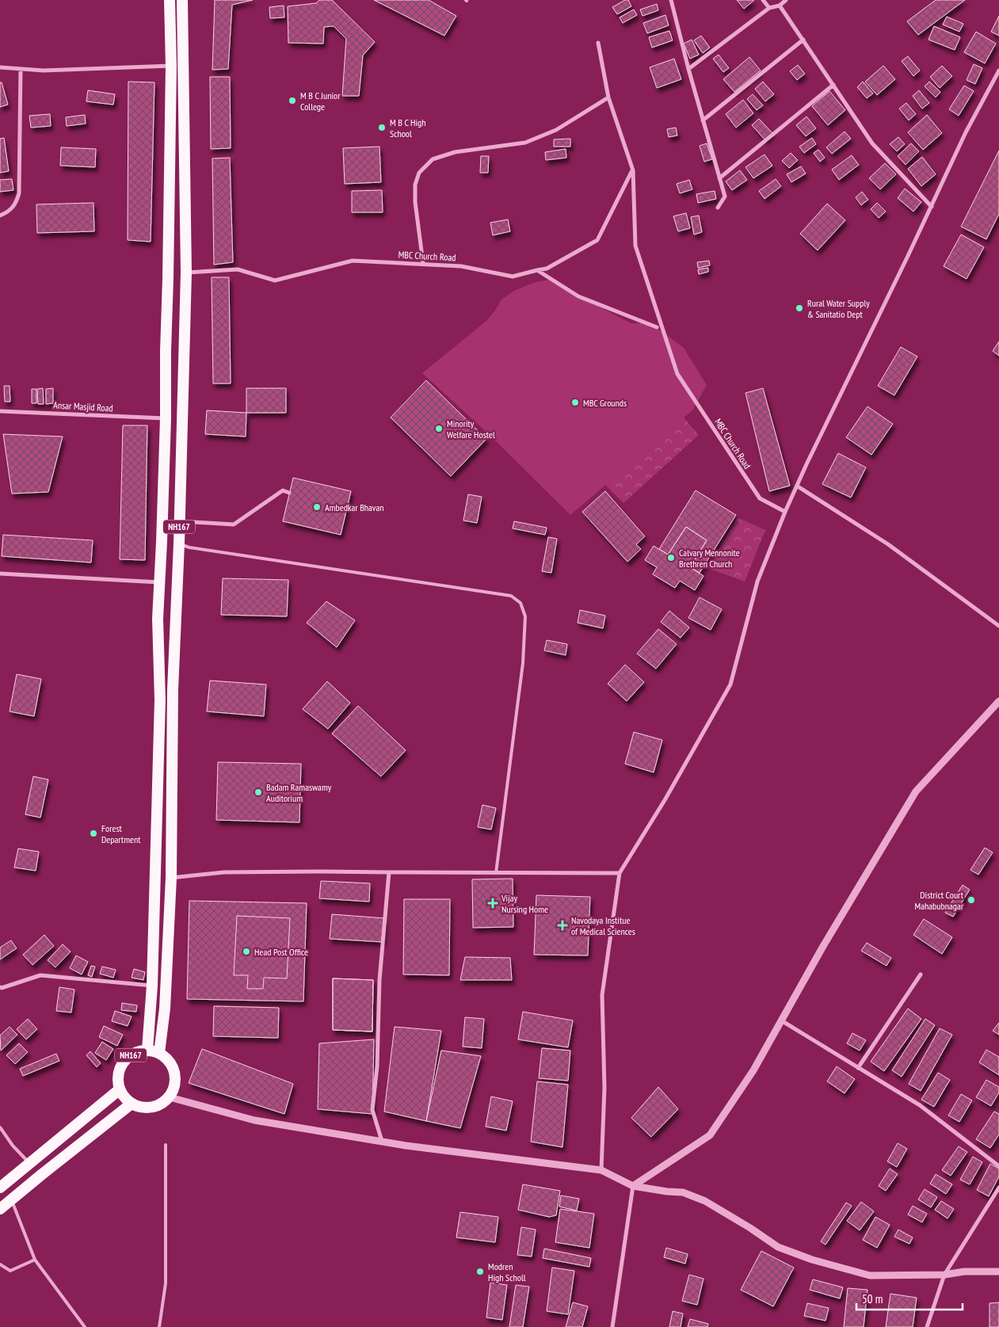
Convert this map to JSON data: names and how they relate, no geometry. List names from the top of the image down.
{
  "streets": {
    "highway": ["NH167"],
    "street": ["MBC Church Road", "Ansar Masjid Road"]
  },
  "crossings": [
    ["MBC Church Road", "NH167"],
    ["Ansar Masjid Road", "NH167"]
  ],
  "places": {
    "other": [
      "M B C Junior College",
      "M B C High School",
      "Rural Water Supply & Sanitatio Dept",
      "MBC Grounds",
      "Minority Welfare Hostel",
      "Ambedkar Bhavan",
      "Calvary Mennonite Brethren Church",
      "Badam Ramaswamy Auditorium",
      "Forest Department",
      "District Court Mahabubnagar",
      "Head Post Office",
      "Modren High Scholl"
    ],
    "health": ["Vijay Nursing Home", "Navodaya Institue of Medical Sciences"]
  },
  "scale_bar": "50 m"
}
